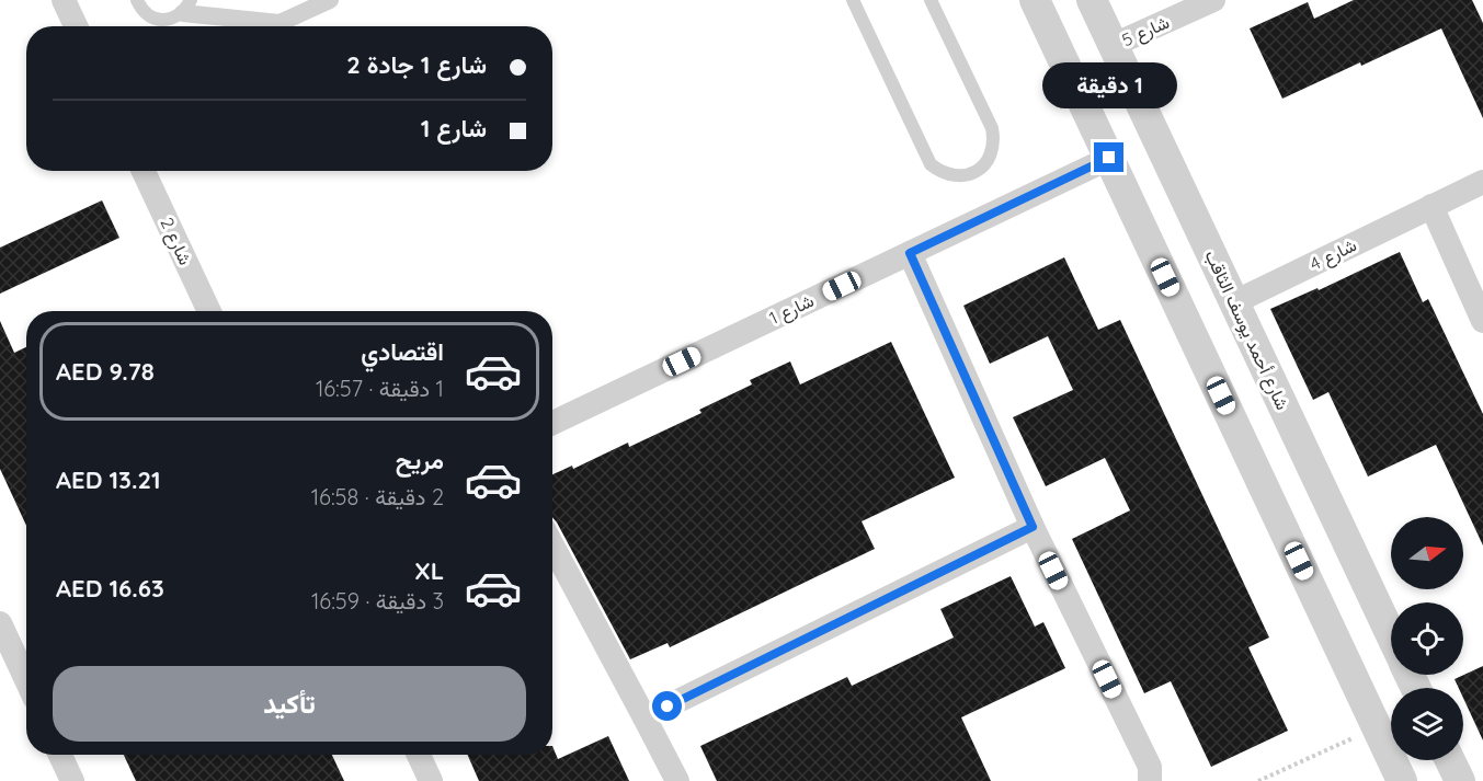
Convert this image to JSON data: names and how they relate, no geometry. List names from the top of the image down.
{
  "streets": {
    "street": [
      "شارع 5",
      "شارع 2",
      "شارع 4",
      "شارع 1",
      "شارع أحمد يوسف الثاقب"
    ]
  },
  "crossings": [
    ["شارع 5", "شارع أحمد يوسف الثاقب"],
    ["شارع 4", "شارع أحمد يوسف الثاقب"]
  ],
  "north": "right",
  "page": {
    "banner": ["شارع 1 جادة 2", "شارع 1"],
    "bubble": "1 دقيقة",
    "list": [
      {
        "name": "اقتصادي",
        "note": "1 دقيقة · 16:57",
        "value": "AED 9.78"
      },
      {
        "name": "مريح",
        "note": "2 دقيقة · 16:58",
        "value": "AED 13.21"
      },
      {
        "name": "XL",
        "note": "3 دقيقة · 16:59",
        "value": "AED 16.63"
      }
    ],
    "buttons": "تأكيد"
  }
}
